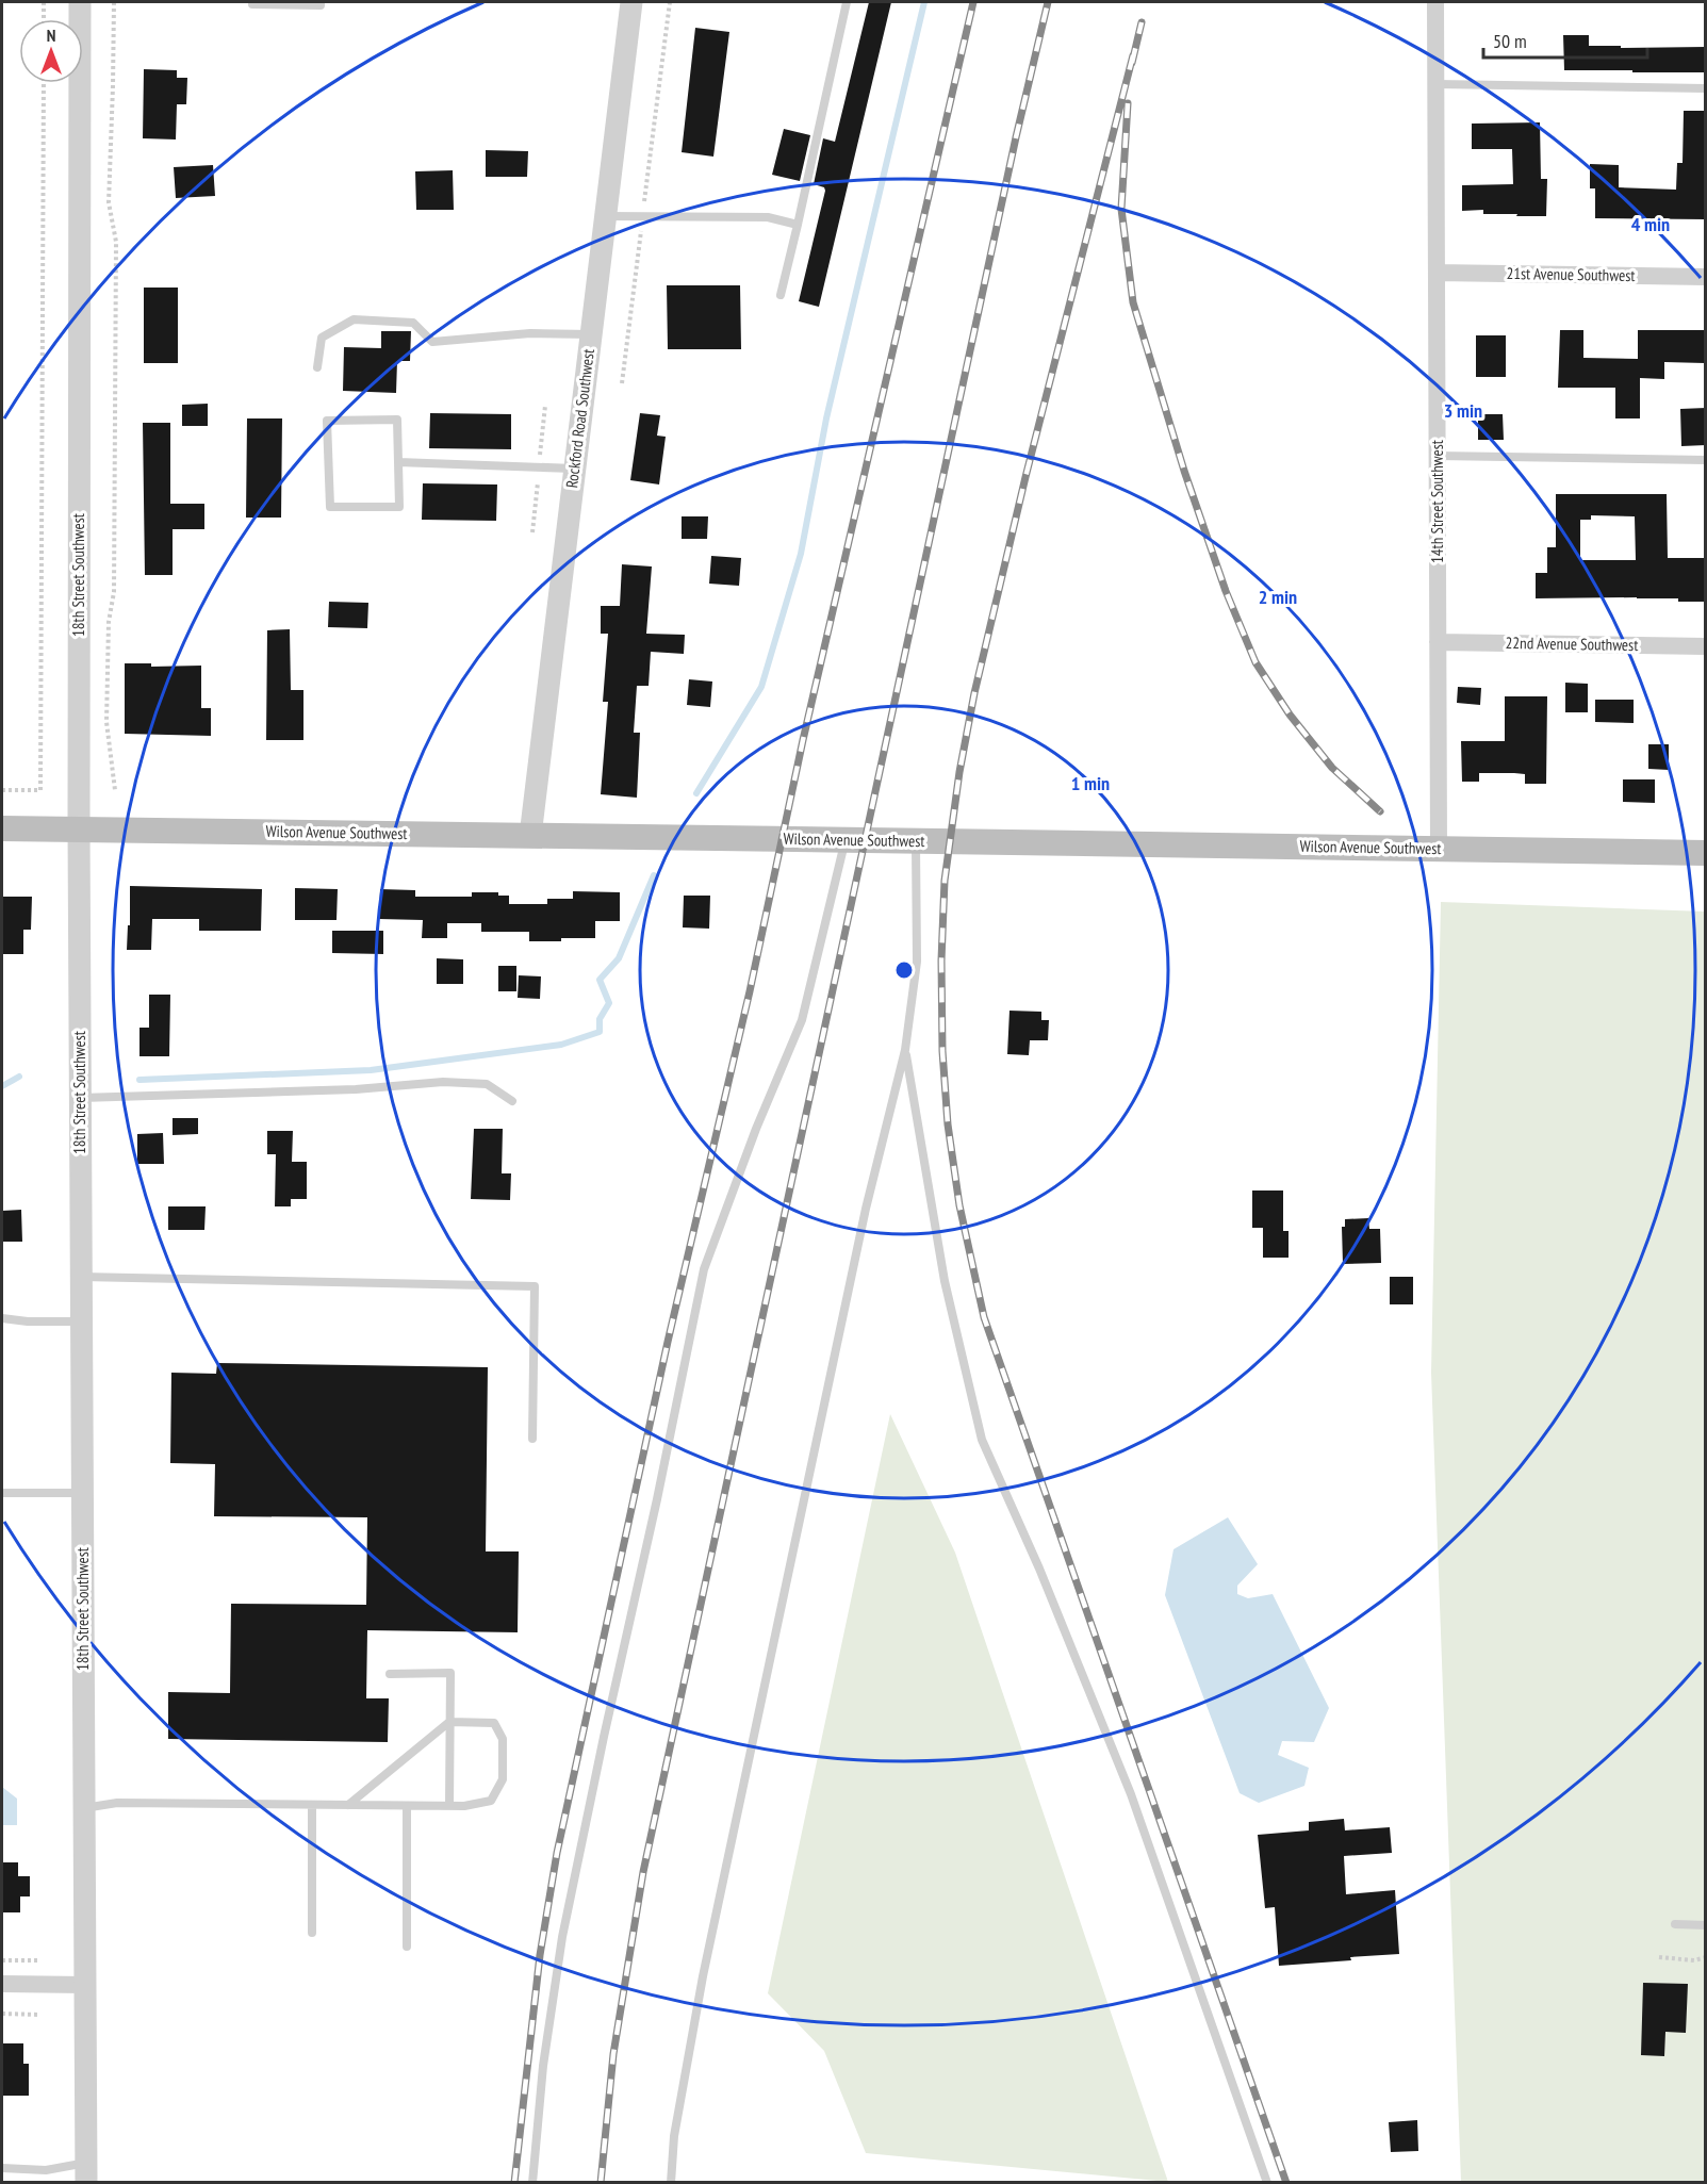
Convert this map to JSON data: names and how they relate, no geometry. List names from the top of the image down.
{
  "streets": {
    "main road": ["Wilson Avenue Southwest"],
    "street": [
      "21st Avenue Southwest",
      "Rockford Road Southwest",
      "14th Street Southwest",
      "18th Street Southwest",
      "22nd Avenue Southwest"
    ]
  },
  "crossings": [
    ["21st Avenue Southwest", "14th Street Southwest"],
    ["Rockford Road Southwest", "Wilson Avenue Southwest"],
    ["14th Street Southwest", "22nd Avenue Southwest"],
    ["14th Street Southwest", "Wilson Avenue Southwest"],
    ["18th Street Southwest", "Wilson Avenue Southwest"]
  ],
  "scale_bar": "50 m",
  "north": "top",
  "rings": [
    "4 min",
    "3 min",
    "2 min",
    "1 min"
  ]
}
